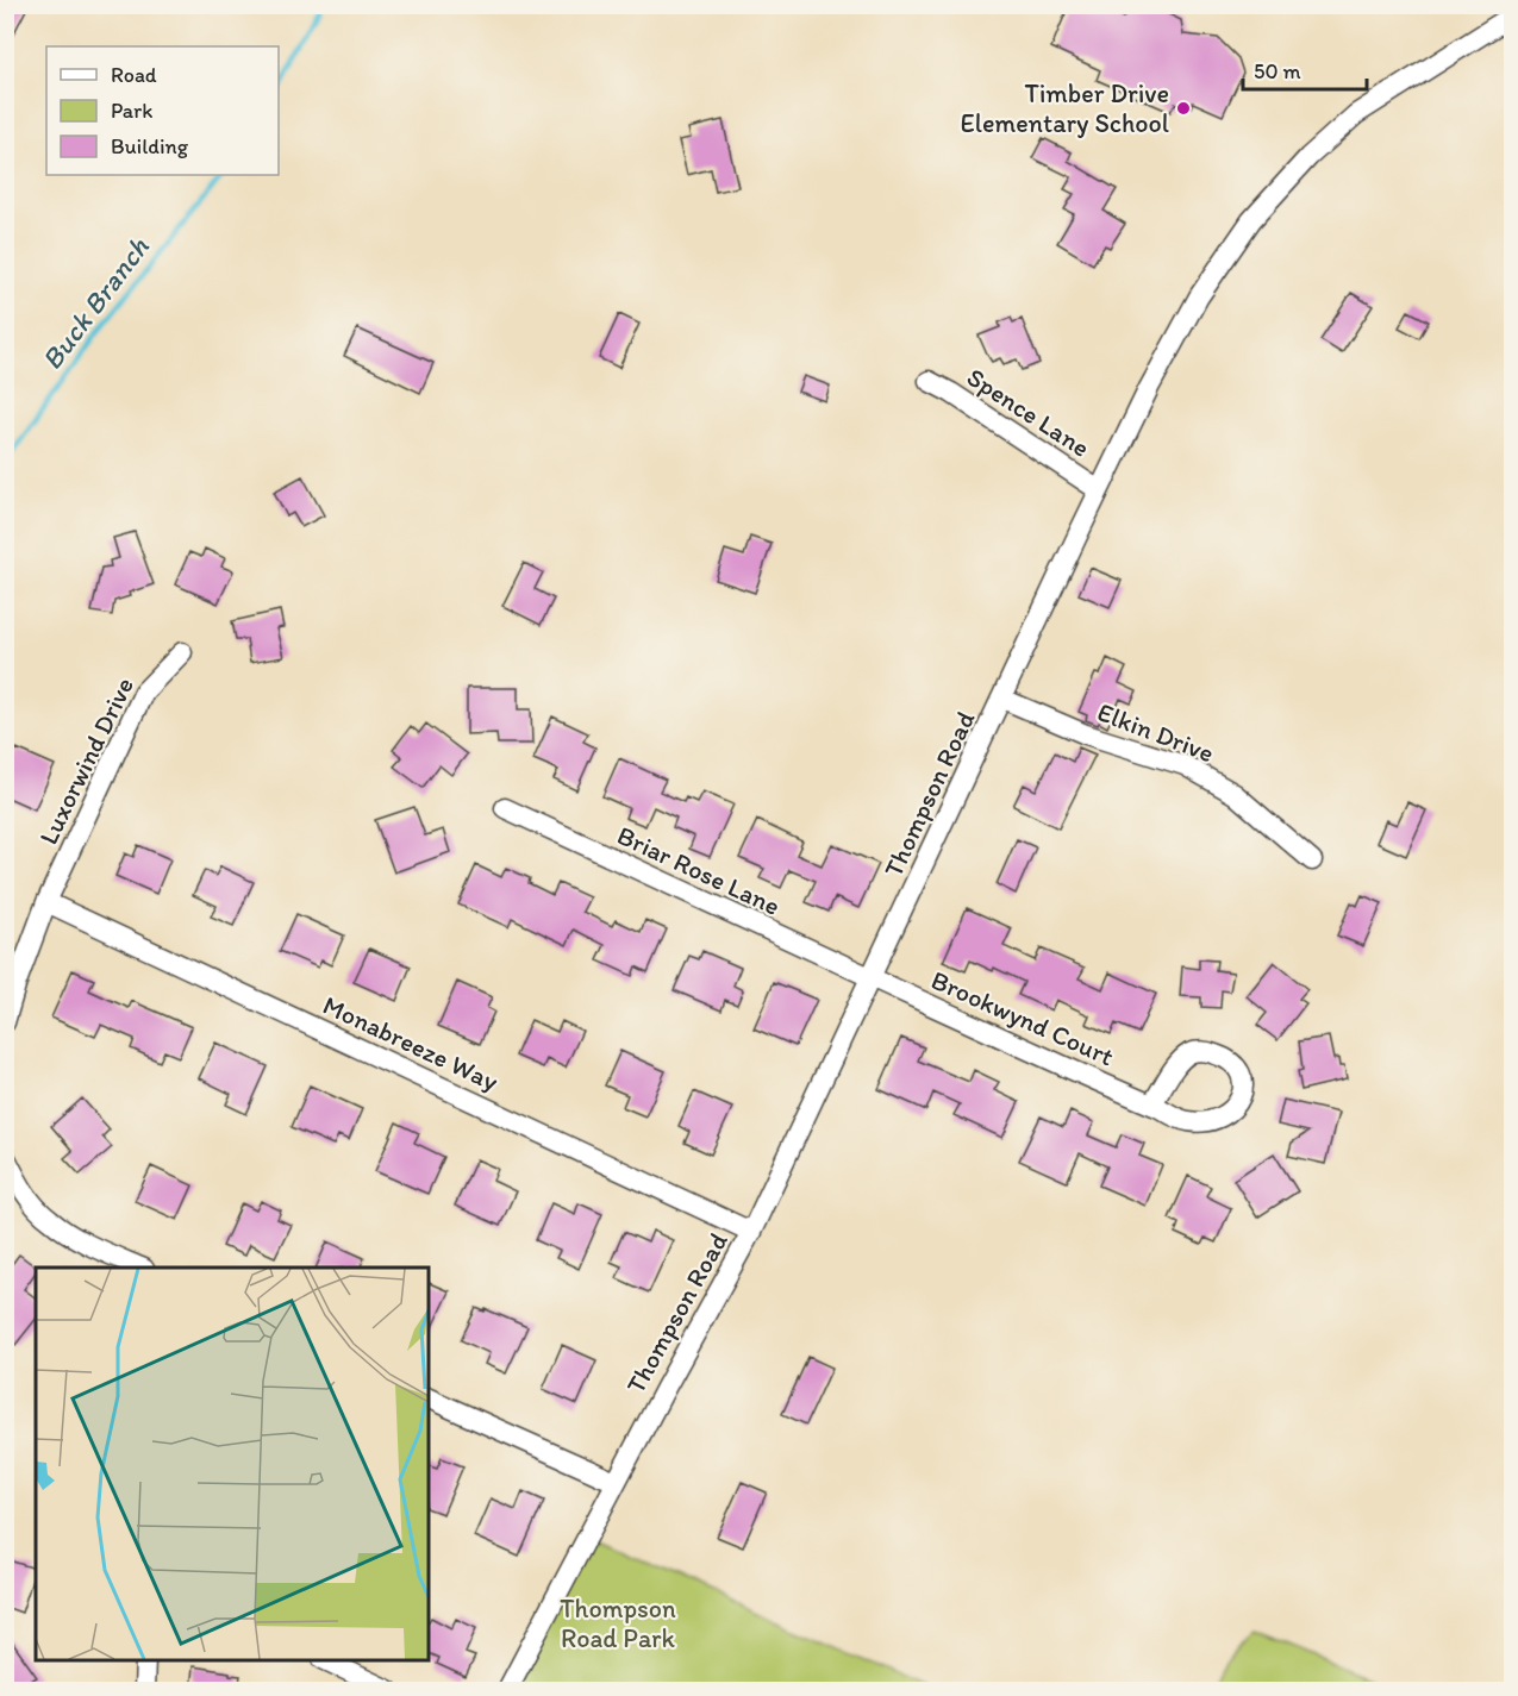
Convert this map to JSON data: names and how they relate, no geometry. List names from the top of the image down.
{
  "streets": {
    "street": [
      "Spence Lane",
      "Elkin Drive",
      "Luxorwind Drive",
      "Thompson Road",
      "Briar Rose Lane",
      "Brookwynd Court",
      "Monabreeze Way"
    ]
  },
  "crossings": [
    ["Spence Lane", "Thompson Road"],
    ["Elkin Drive", "Thompson Road"],
    ["Luxorwind Drive", "Monabreeze Way"],
    ["Thompson Road", "Briar Rose Lane"],
    ["Thompson Road", "Brookwynd Court"],
    ["Thompson Road", "Monabreeze Way"],
    ["Briar Rose Lane", "Brookwynd Court"]
  ],
  "water": ["Buck Branch"],
  "parks": ["Thompson Road Park"],
  "places": ["Timber Drive Elementary School"],
  "legend": ["Road", "Park", "Building"],
  "scale_bar": "50 m"
}
